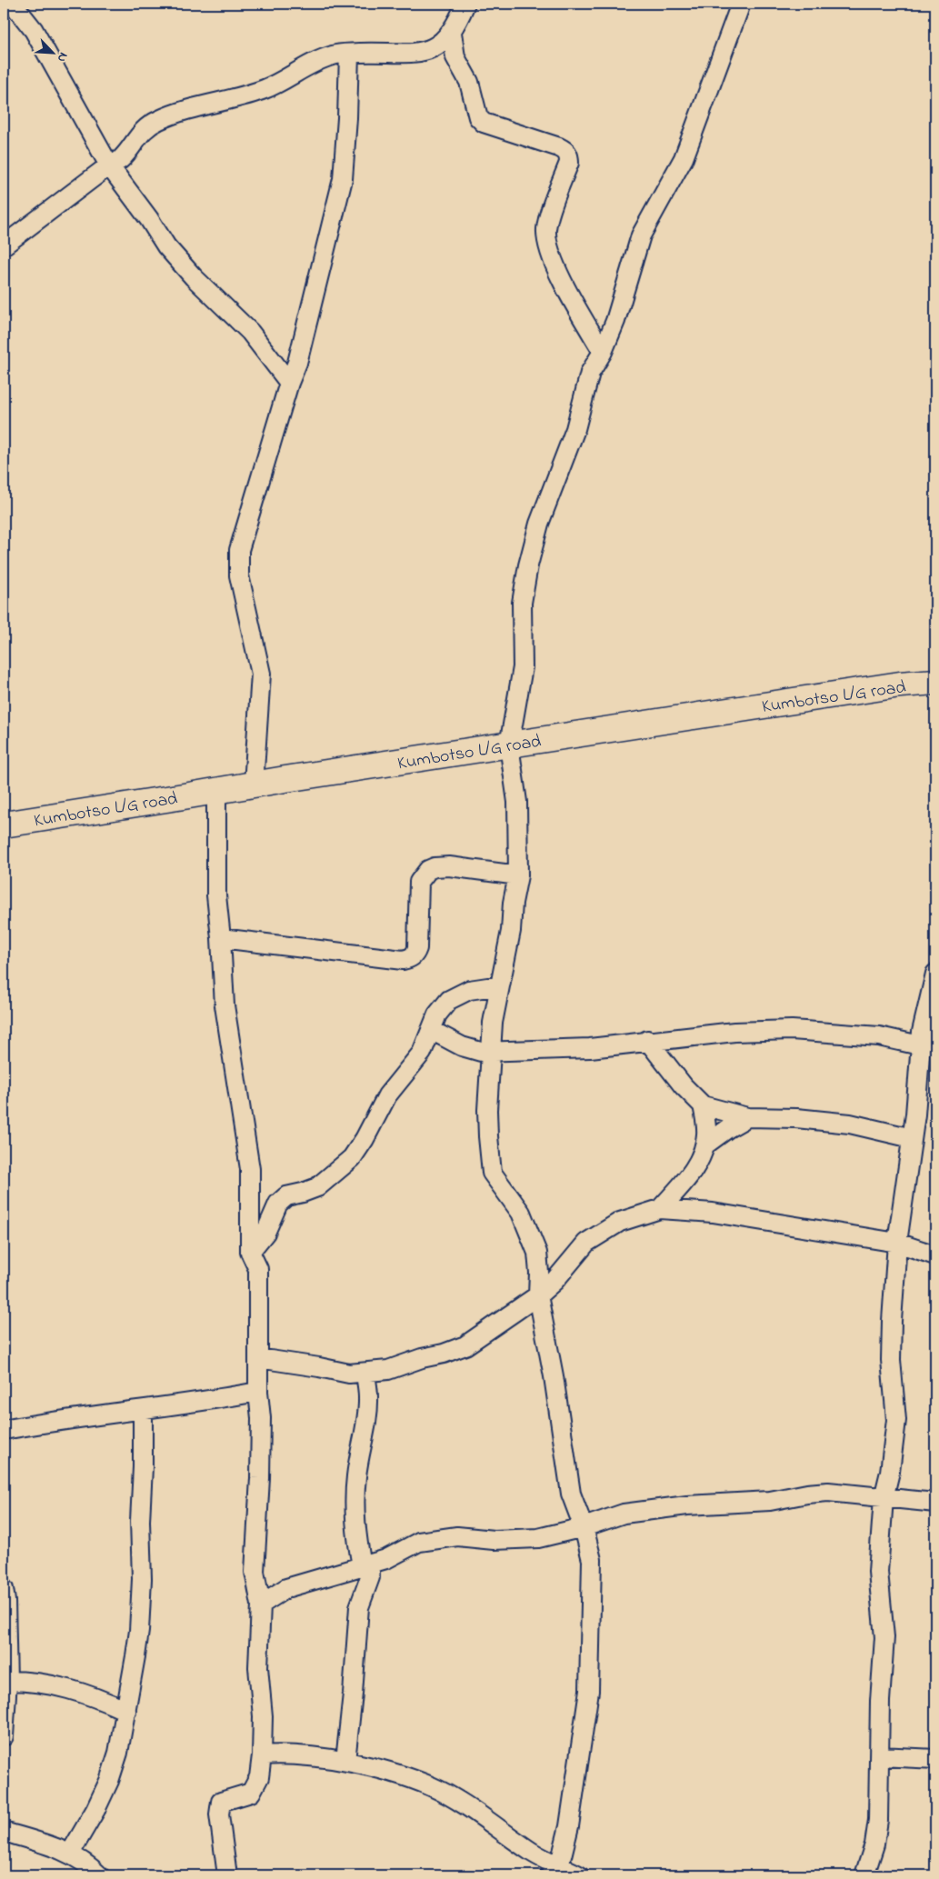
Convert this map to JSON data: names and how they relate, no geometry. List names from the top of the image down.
{
  "streets": {
    "main road": ["Kumbotso L/G road"]
  },
  "north": "bottom right"
}
